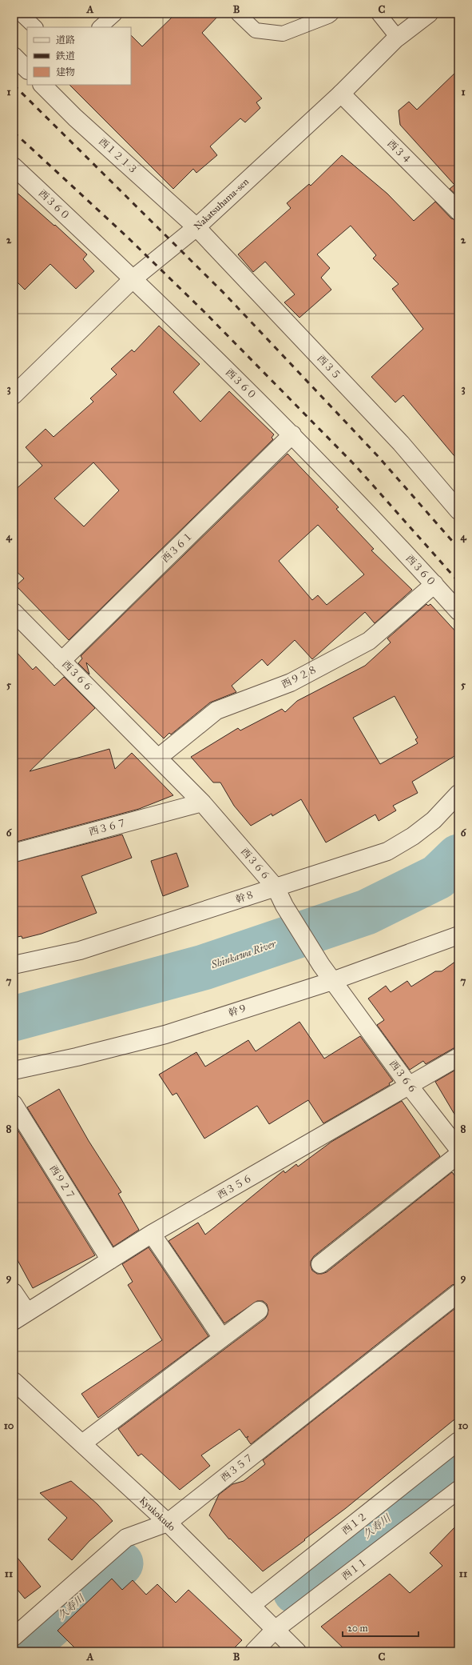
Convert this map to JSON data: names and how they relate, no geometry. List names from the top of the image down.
{
  "streets": {
    "street": [
      "西３４",
      "西１２１３",
      "Nakatsuhama-sen",
      "西３６０",
      "西３５",
      "西３６１",
      "西３６６",
      "西９２８",
      "西３６７",
      "幹８",
      "幹９",
      "西９２７",
      "西３５６",
      "西３５７",
      "Kyukokudo",
      "西１２",
      "西１１"
    ]
  },
  "crossings": [
    ["西３４", "Nakatsuhama-sen"],
    ["西１２１３", "Nakatsuhama-sen"],
    ["西１２１３", "西３５"],
    ["Nakatsuhama-sen", "西３６０"],
    ["Nakatsuhama-sen", "西３５"],
    ["西３６０", "西３６１"],
    ["西３６０", "西９２８"],
    ["西３６１", "西３６６"],
    ["西３６６", "西９２８"],
    ["西３６６", "西３６７"],
    ["西３６６", "幹８"],
    ["西３６６", "幹９"],
    ["西３６６", "西３５６"],
    ["西９２７", "西３５６"],
    ["西３５７", "Kyukokudo"],
    ["Kyukokudo", "西１２"],
    ["Kyukokudo", "西１１"]
  ],
  "water": ["Shinkawa River", "久寿川"],
  "legend": ["道路", "鉄道", "建物"],
  "scale_bar": "20 m",
  "grid": {
    "columns": ["A", "B", "C"],
    "rows": [
      "1",
      "2",
      "3",
      "4",
      "5",
      "6",
      "7",
      "8",
      "9",
      "10",
      "11"
    ]
  }
}
